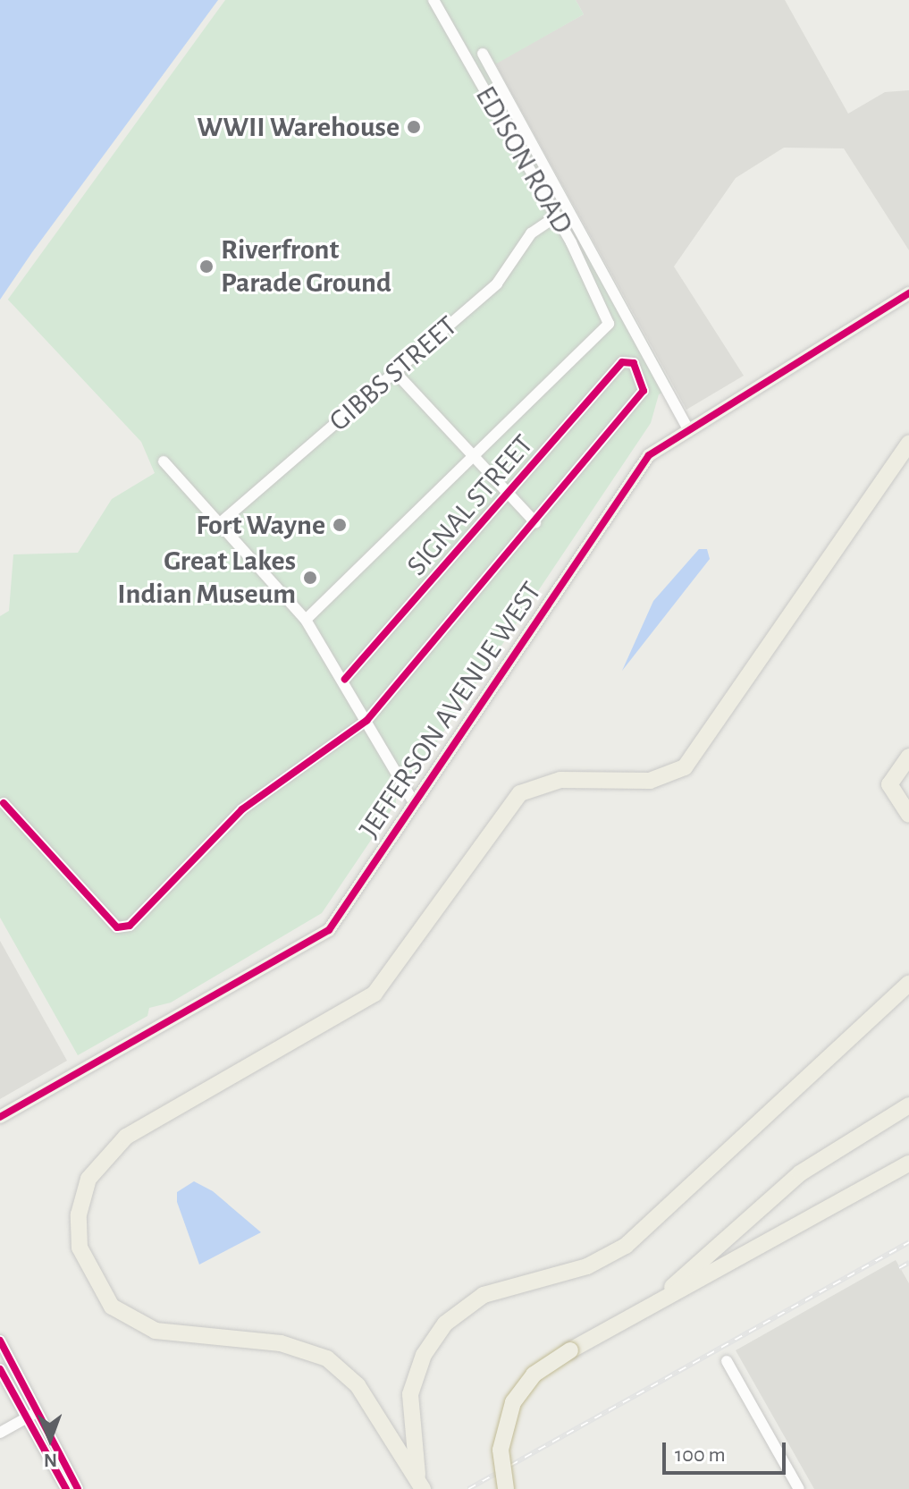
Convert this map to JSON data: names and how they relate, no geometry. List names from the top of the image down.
{
  "streets": {
    "main road": ["JEFFERSON AVENUE WEST"],
    "street": ["EDISON ROAD", "GIBBS STREET", "SIGNAL STREET"]
  },
  "crossings": [
    ["EDISON ROAD", "GIBBS STREET"]
  ],
  "places": [
    "WWII Warehouse",
    "Riverfront Parade Ground",
    "Fort Wayne",
    "Great Lakes Indian Museum"
  ],
  "scale_bar": "100 m",
  "north": "bottom"
}
